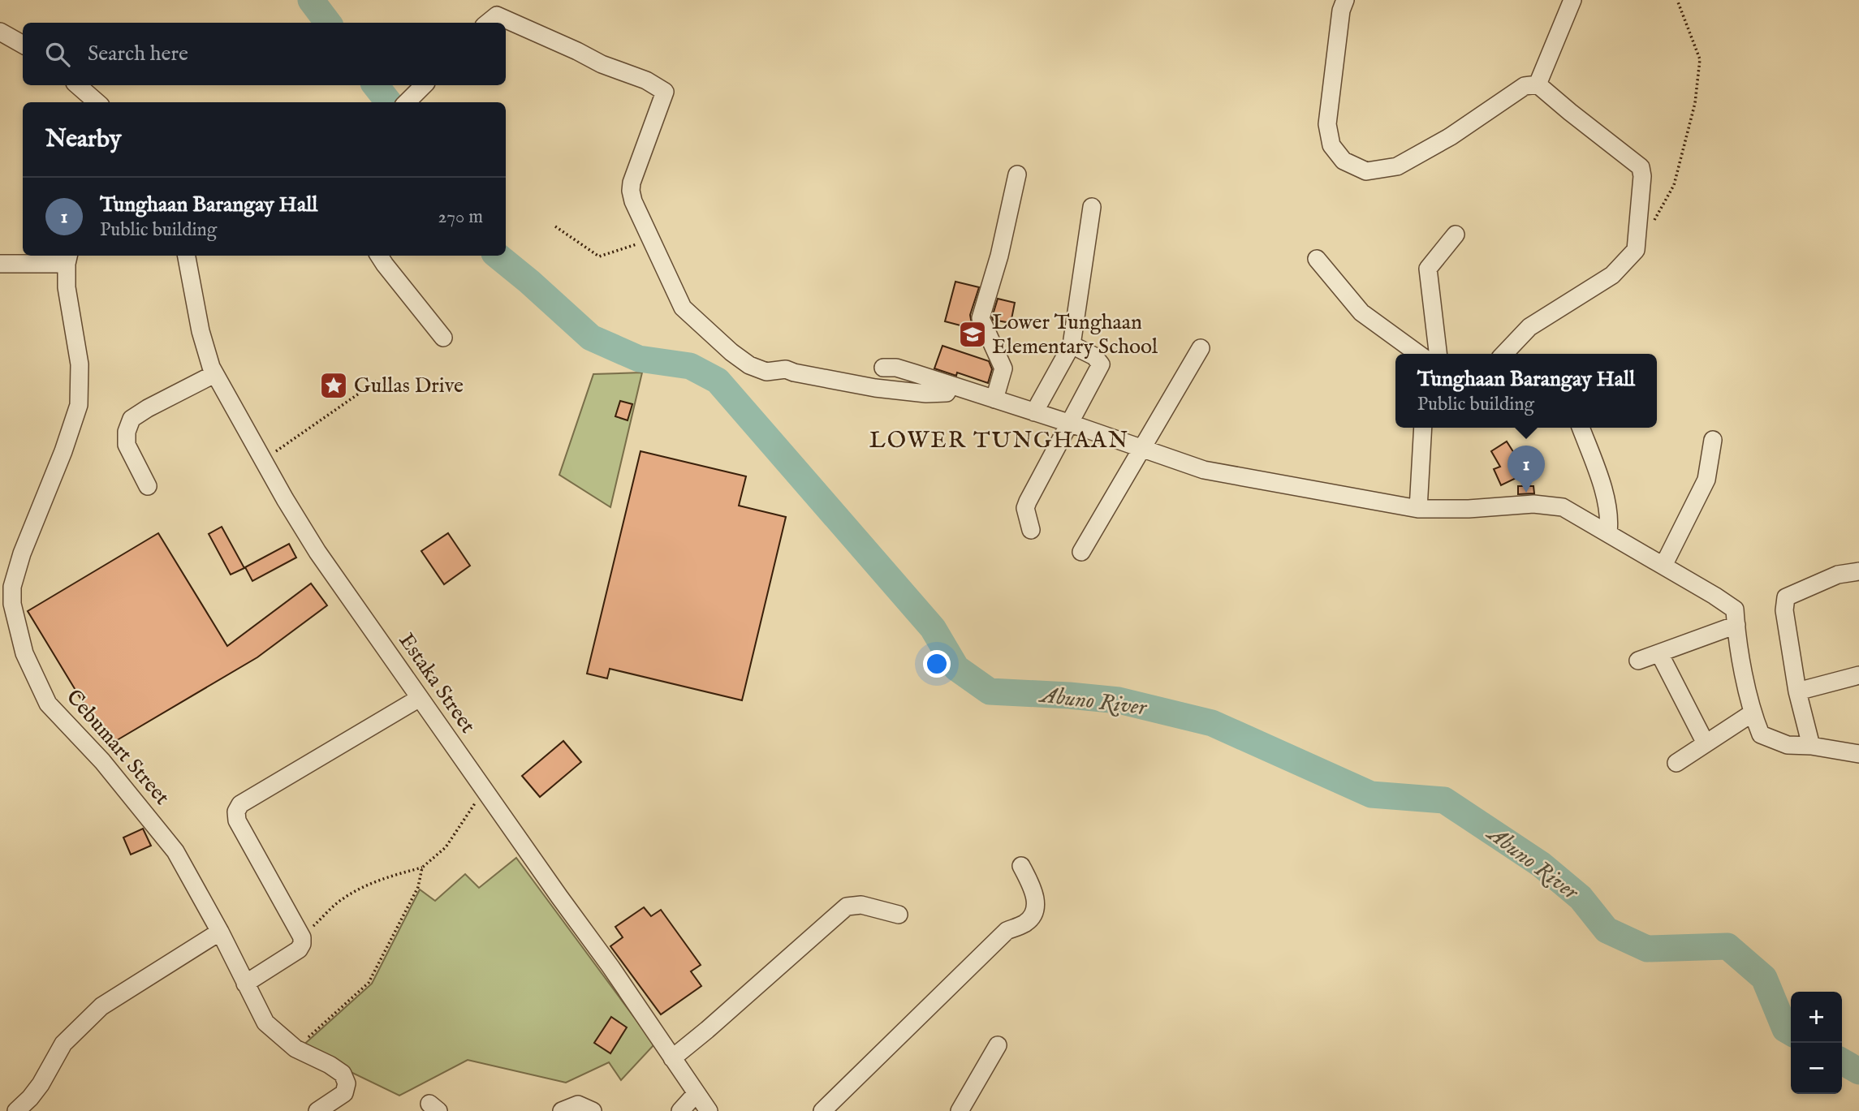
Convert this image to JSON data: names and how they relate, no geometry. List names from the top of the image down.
{
  "streets": {
    "street": ["Estaka Street", "Cebumart Street"]
  },
  "districts": ["LOWER TUNGHAAN"],
  "water": ["Abuno River"],
  "places": {
    "school or university": ["Lower Tunghaan Elementary School"],
    "place": ["Gullas Drive"]
  },
  "page": {
    "search": "Search here",
    "heading": "Nearby",
    "list": [
      {
        "mark": "1",
        "name": "Tunghaan Barangay Hall",
        "note": "Public building",
        "value": "270 m"
      }
    ],
    "popup": ["Tunghaan Barangay Hall", "Public building"],
    "pins": "1",
    "map_buttons": ["+", "−"]
  }
}
